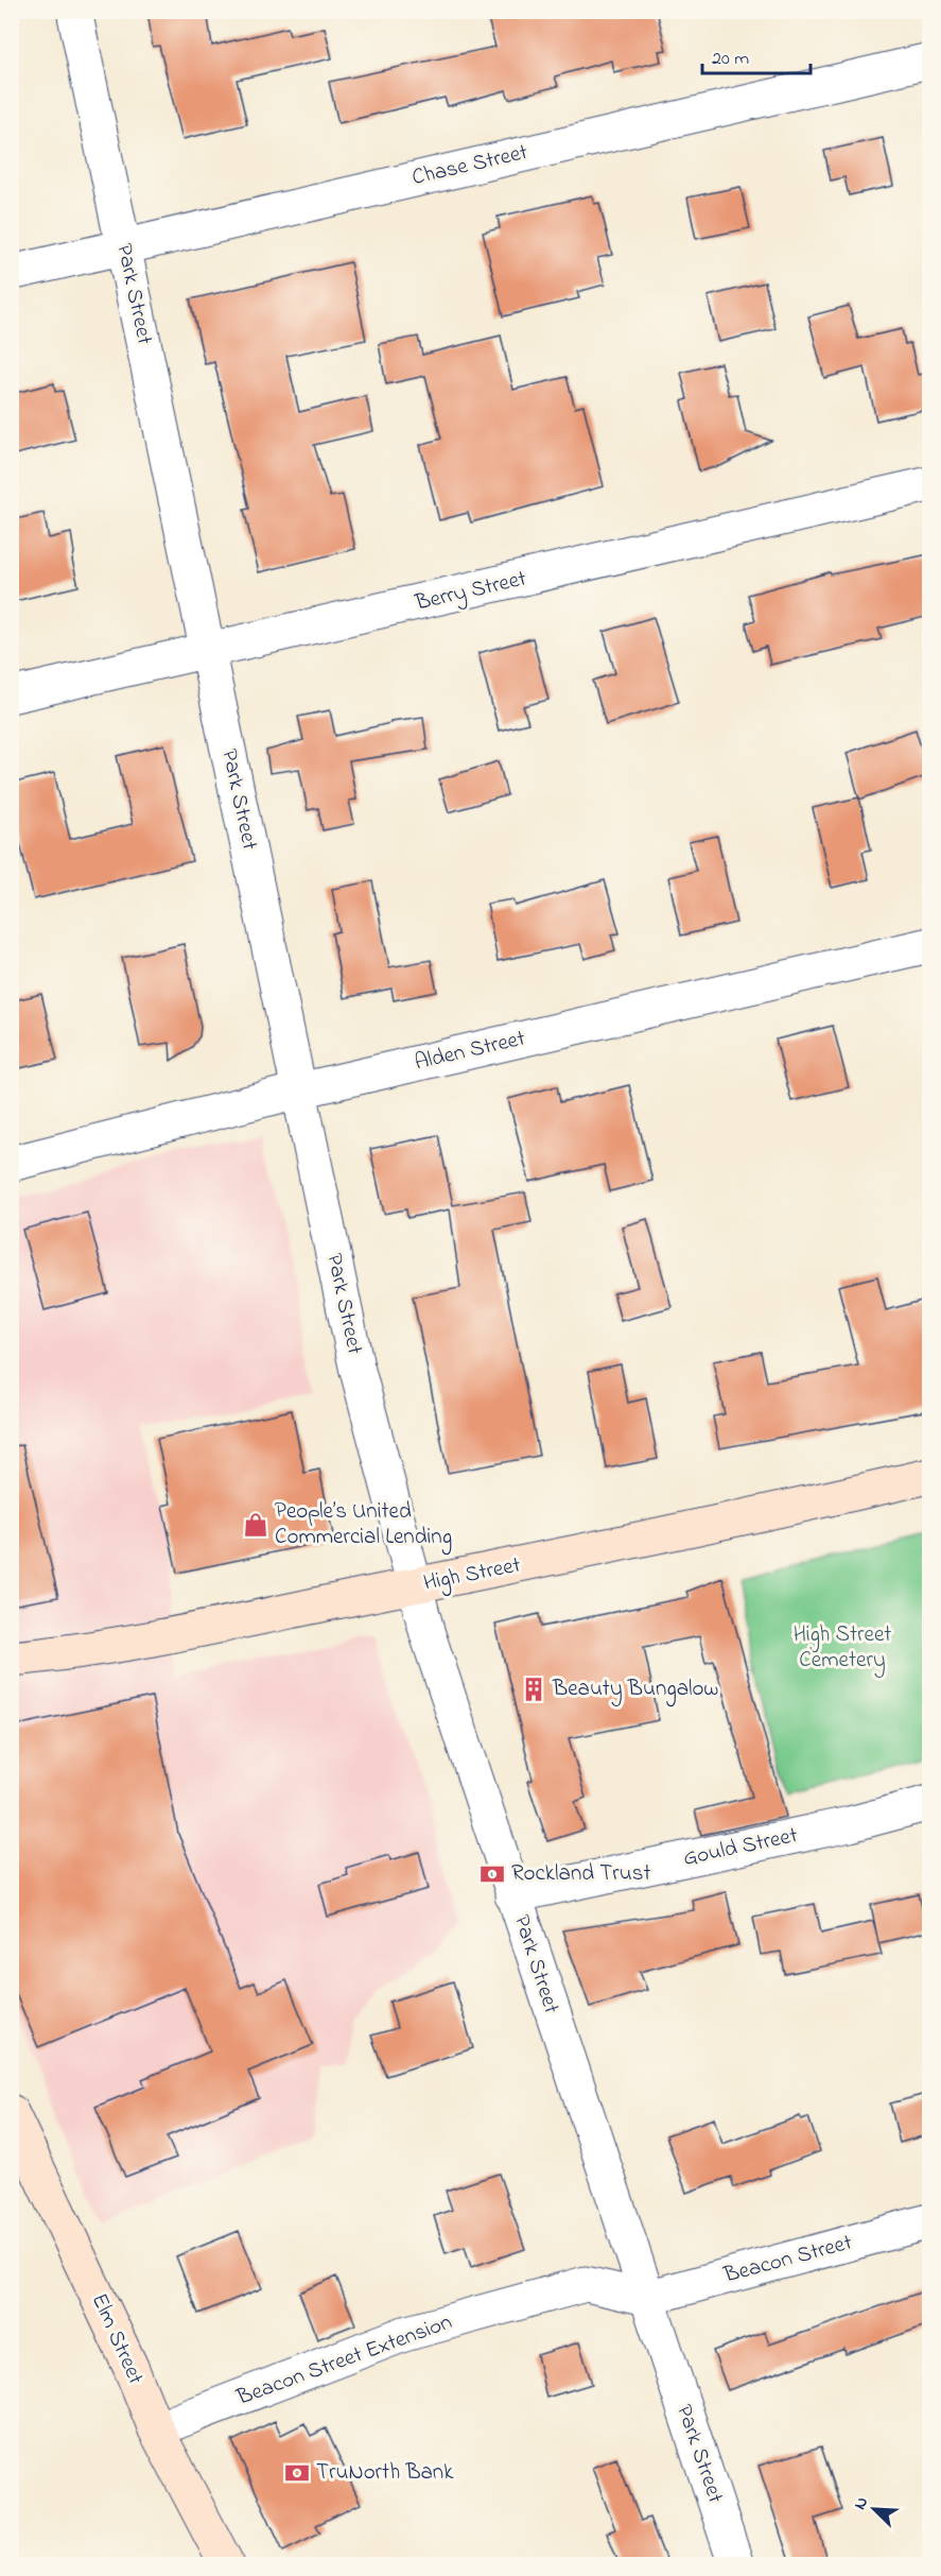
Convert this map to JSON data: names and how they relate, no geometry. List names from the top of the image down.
{
  "streets": {
    "main road": ["High Street", "Elm Street"],
    "street": [
      "Chase Street",
      "Park Street",
      "Berry Street",
      "Alden Street",
      "Gould Street",
      "Beacon Street",
      "Beacon Street Extension"
    ]
  },
  "crossings": [
    ["Chase Street", "Park Street"],
    ["Park Street", "Berry Street"],
    ["Park Street", "Alden Street"],
    ["Park Street", "High Street"],
    ["Park Street", "Gould Street"],
    ["Park Street", "Beacon Street"],
    ["Park Street", "Beacon Street Extension"],
    ["Beacon Street", "Beacon Street Extension"],
    ["Elm Street", "Beacon Street Extension"]
  ],
  "parks": ["High Street Cemetery"],
  "places": {
    "shop": ["People’s United Commercial Lending"],
    "building": ["Beauty Bungalow"],
    "bank": ["Rockland Trust", "TruNorth Bank"]
  },
  "scale_bar": "20 m",
  "north": "top left"
}
